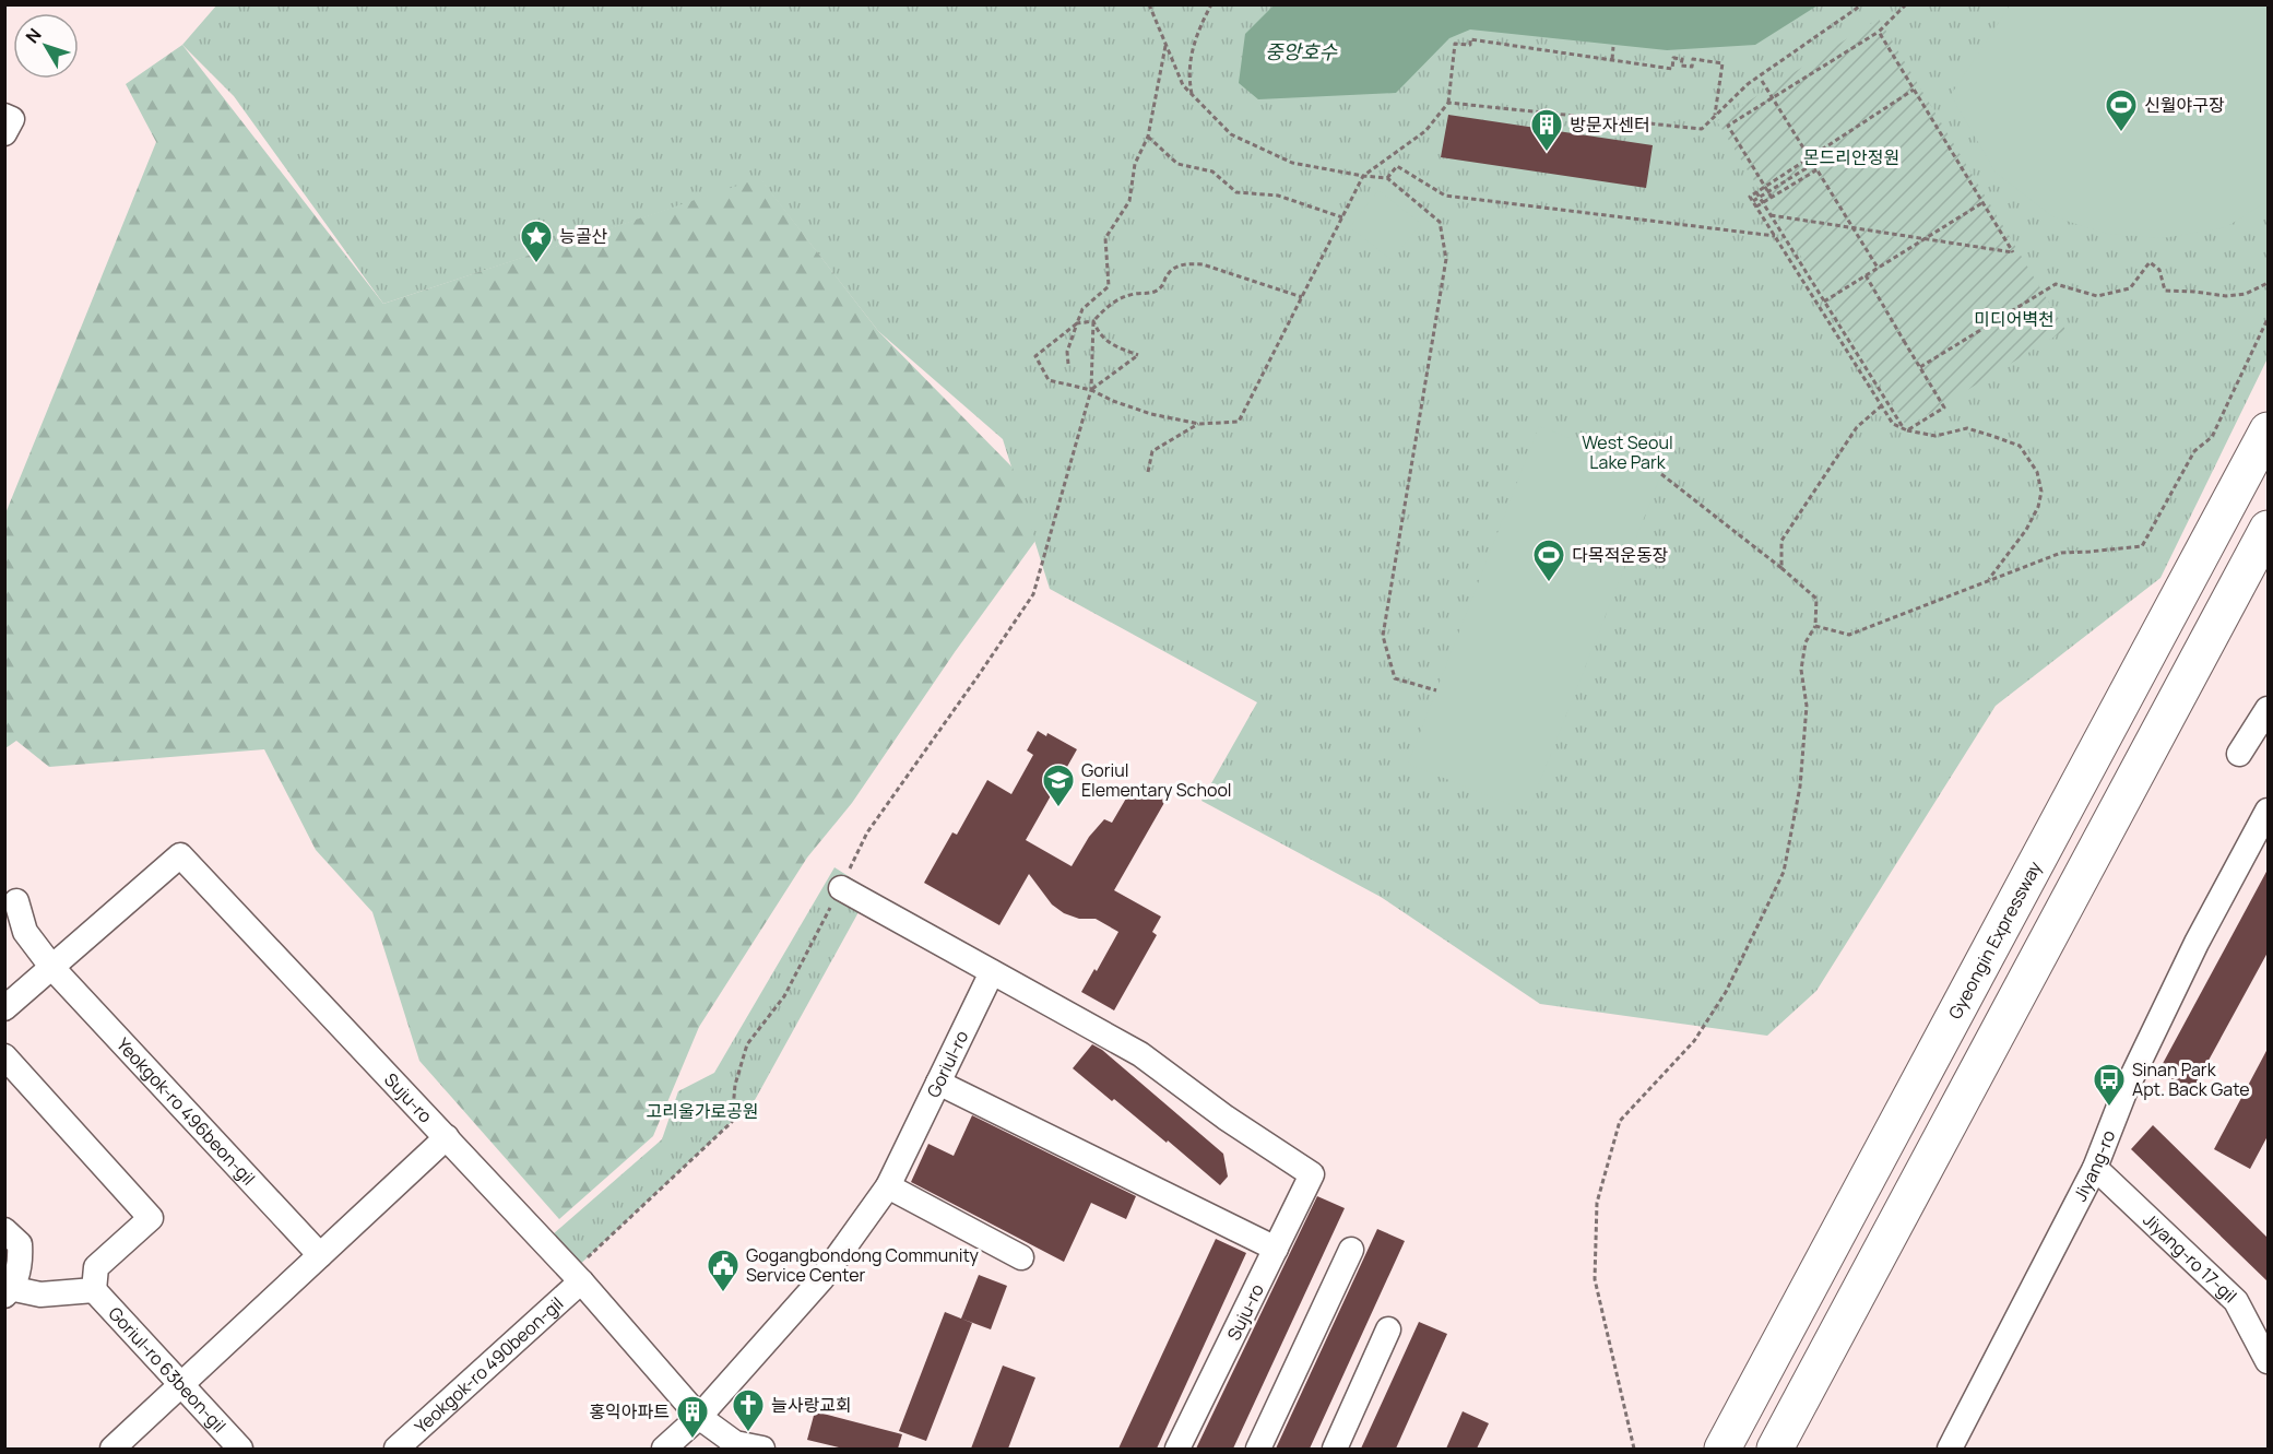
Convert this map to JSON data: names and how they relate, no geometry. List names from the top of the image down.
{
  "streets": {
    "highway": ["Gyeongin Expressway"],
    "street": [
      "Goriul-ro",
      "Suju-ro",
      "Yeokgok-ro 496beon-gil",
      "Jiyang-ro",
      "Jiyang-ro 17-gil",
      "Yeokgok-ro 490beon-gil",
      "Goriul-ro 63beon-gil"
    ]
  },
  "crossings": [
    ["Goriul-ro", "Suju-ro"],
    ["Suju-ro", "Yeokgok-ro 496beon-gil"],
    ["Suju-ro", "Yeokgok-ro 490beon-gil"],
    ["Jiyang-ro", "Jiyang-ro 17-gil"]
  ],
  "water": ["중앙호수"],
  "parks": [
    "몬드리안정원",
    "미디어벽천",
    "West Seoul Lake Park",
    "고리울가로공원"
  ],
  "places": {
    "sports": ["신월야구장", "다목적운동장"],
    "building": ["방문자센터", "홍익아파트"],
    "place": ["능골산"],
    "school or university": ["Goriul Elementary School"],
    "bus stop": ["Sinan Park Apt. Back Gate"],
    "public building": ["Gogangbondong Community Service Center"],
    "church": ["늘사랑교회"]
  },
  "north": "top left"
}
